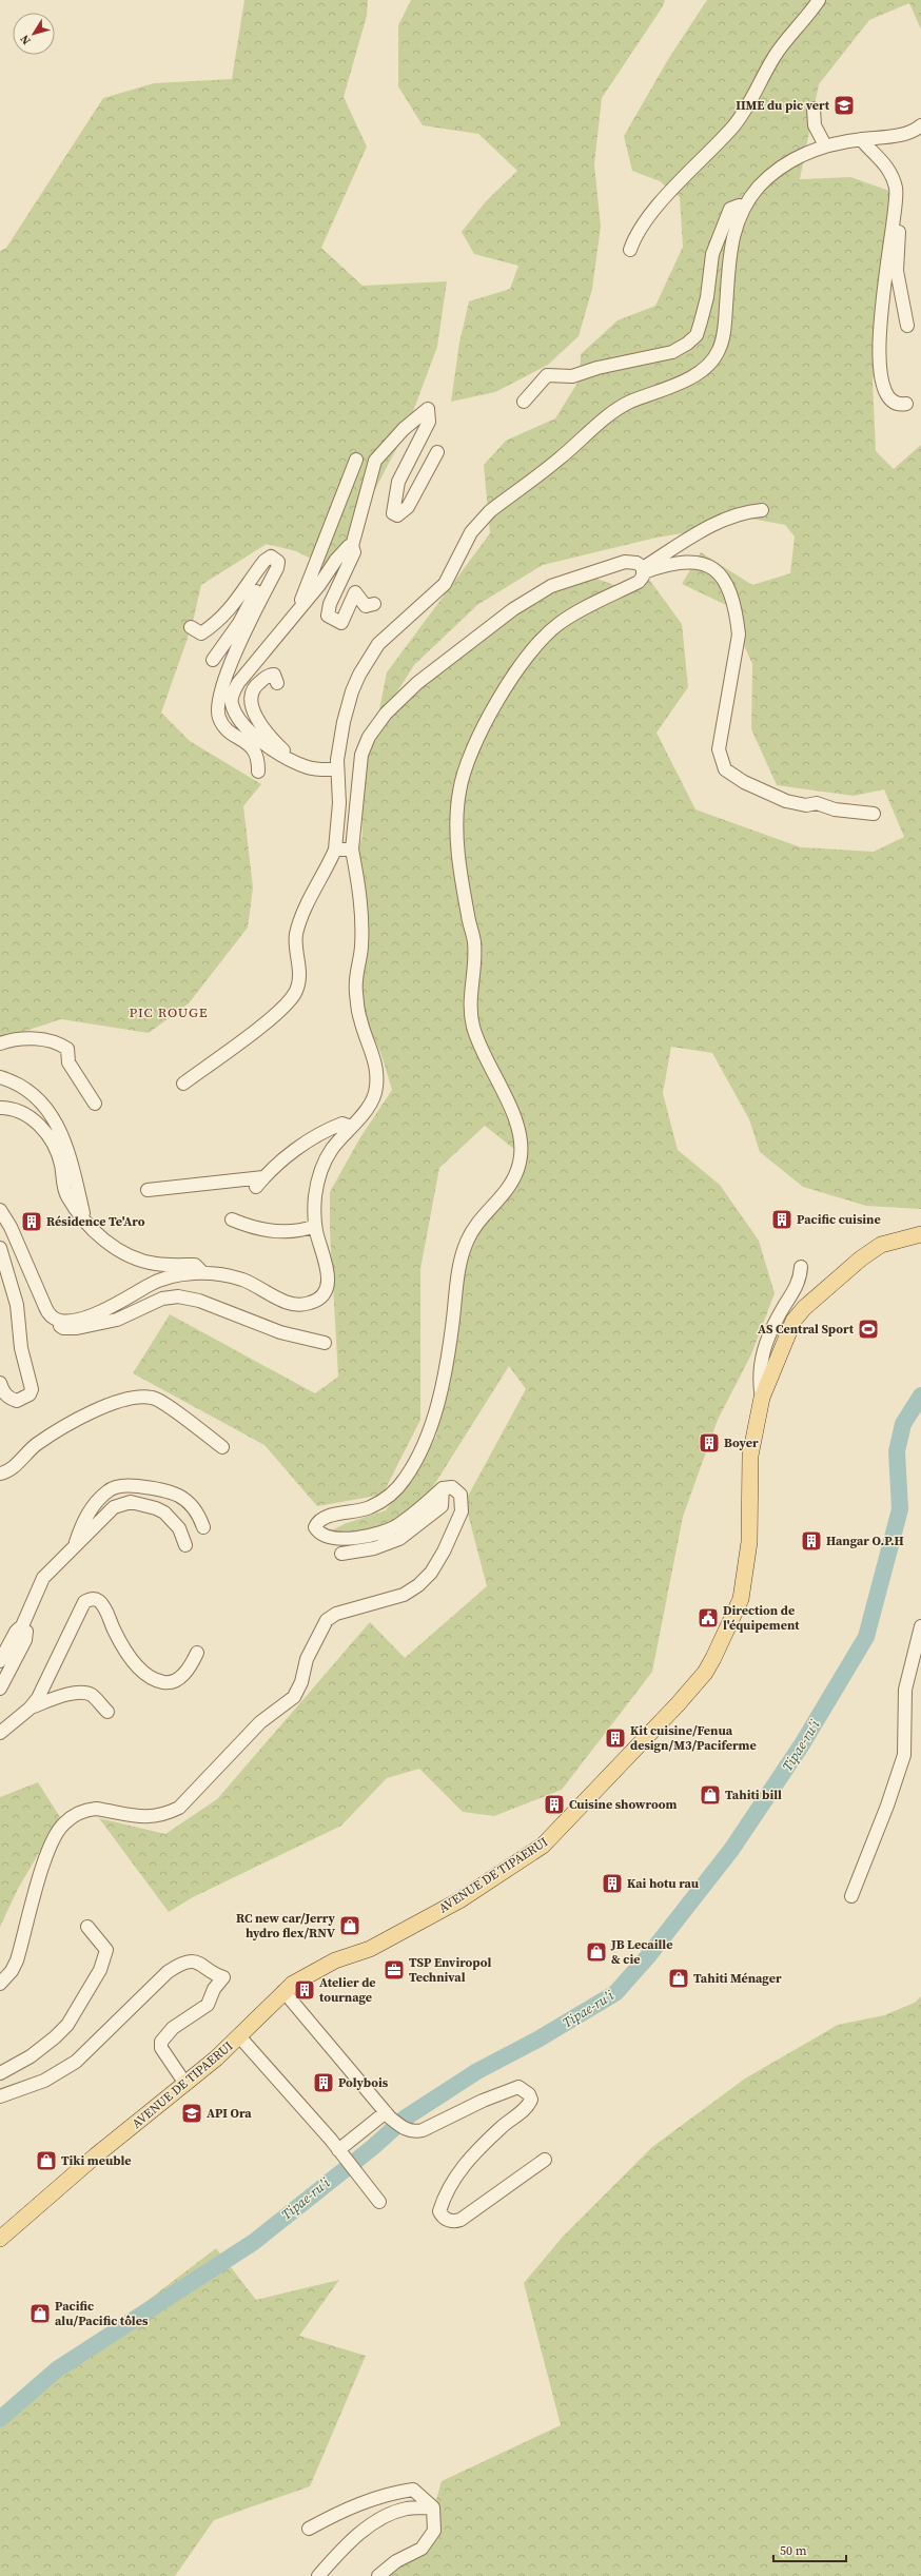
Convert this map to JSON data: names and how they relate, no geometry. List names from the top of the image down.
{
  "streets": {
    "main road": ["AVENUE DE TIPAERUI"]
  },
  "districts": ["PIC ROUGE"],
  "water": ["Tipae-ru’i"],
  "places": {
    "school or university": ["IIME du pic vert", "API Ora"],
    "building": [
      "Pacific cuisine",
      "Résidence Te'Aro",
      "Boyer",
      "Hangar O.P.H",
      "Kit cuisine/Fenua design/M3/Paciferme",
      "Cuisine showroom",
      "Kai hotu rau",
      "Atelier de tournage",
      "Polybois"
    ],
    "sports": ["AS Central Sport"],
    "public building": ["Direction de l'équipement"],
    "shop": [
      "Tahiti bill",
      "RC new car/Jerry hydro flex/RNV",
      "JB Lecaille & cie",
      "Tahiti Ménager",
      "Tiki meuble",
      "Pacific alu/Pacific tôles"
    ],
    "office": ["TSP Enviropol Technival"]
  },
  "scale_bar": "50 m",
  "north": "bottom left"
}
